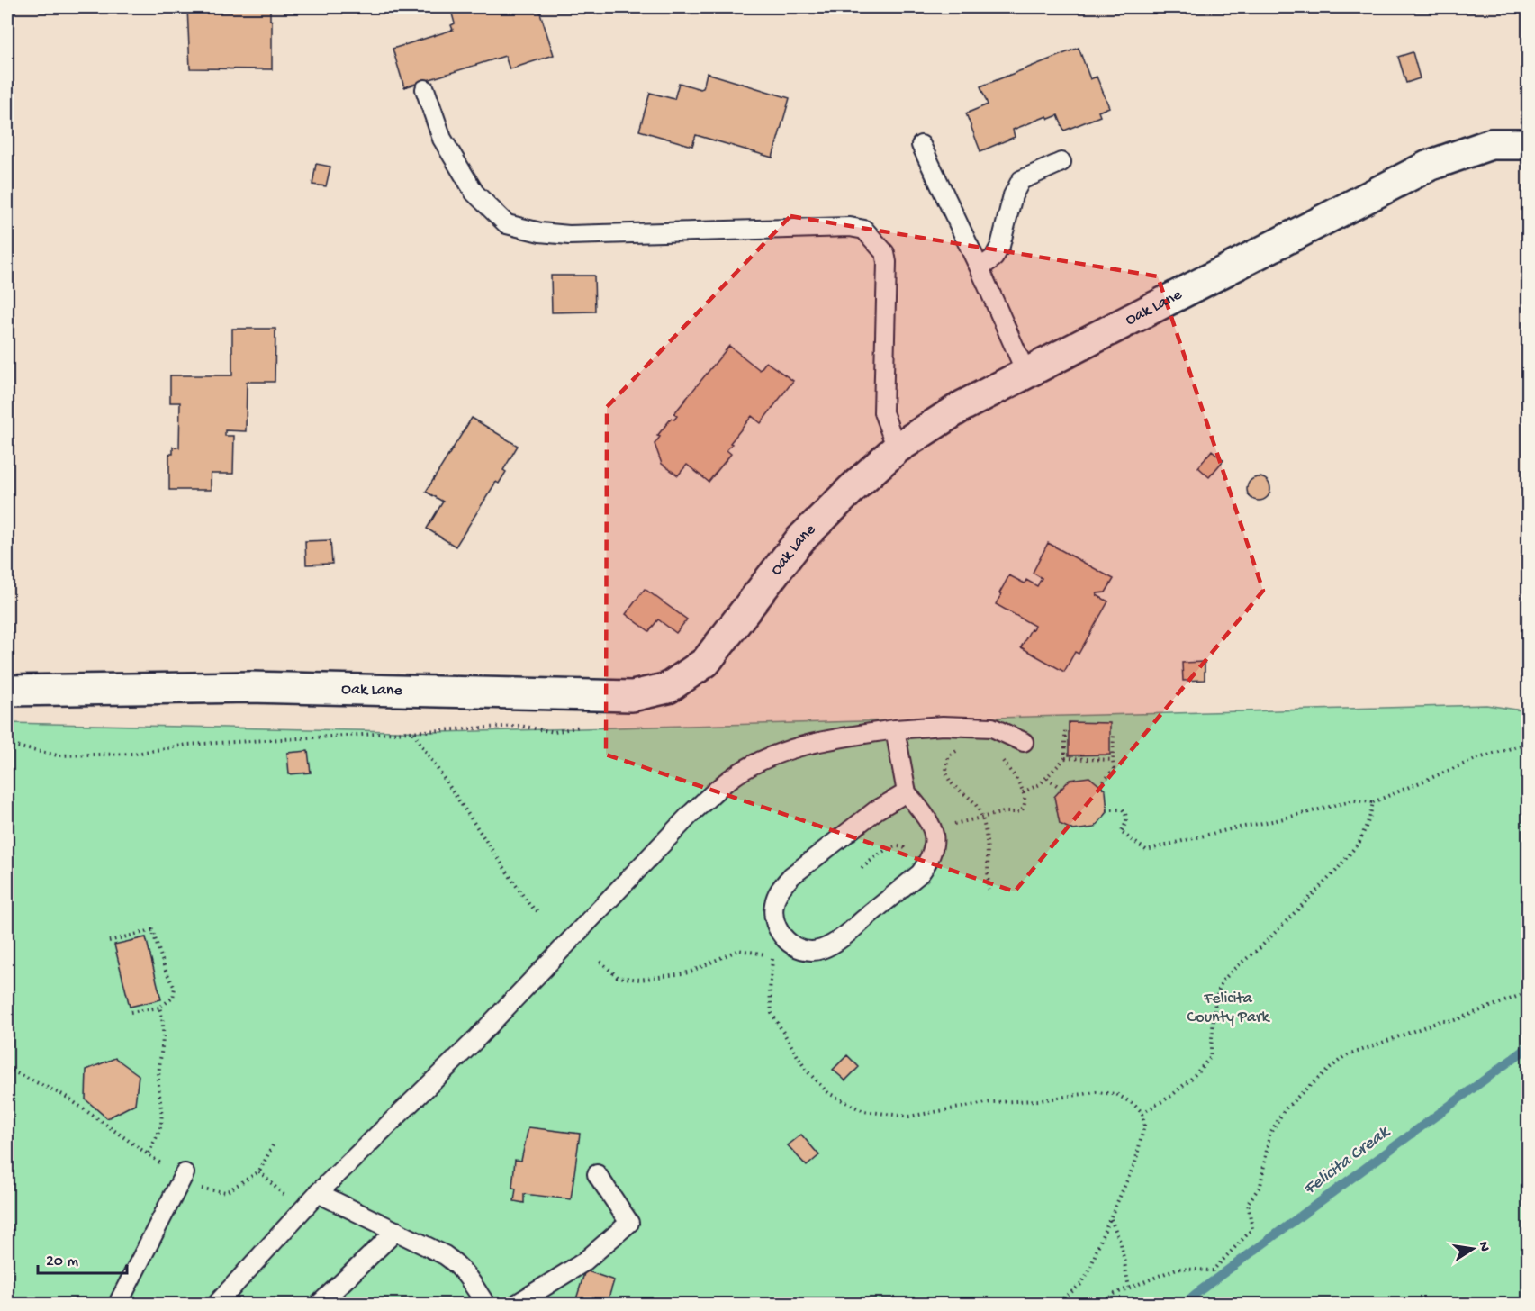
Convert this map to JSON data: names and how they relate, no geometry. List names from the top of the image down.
{
  "streets": {
    "street": ["Oak Lane"]
  },
  "water": ["Felicita Creak"],
  "parks": ["Felicita County Park"],
  "scale_bar": "20 m",
  "north": "right"
}
